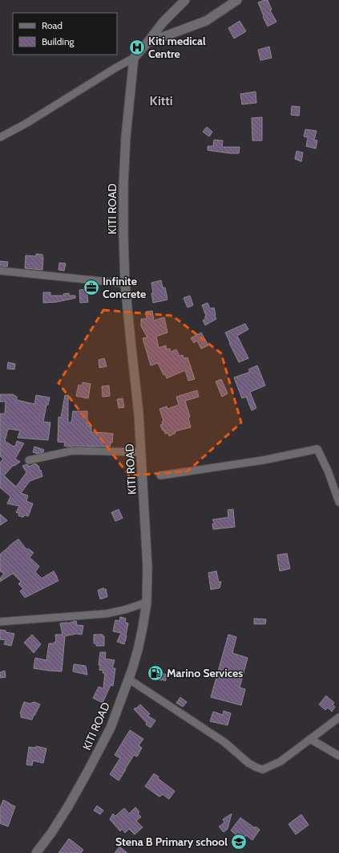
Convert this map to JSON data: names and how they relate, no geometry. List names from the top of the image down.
{
  "streets": {
    "street": ["KITI ROAD"]
  },
  "districts": ["Kitti"],
  "places": {
    "hospital": ["Kiti medical Centre"],
    "office": ["Infinite Concrete"],
    "fuel station": ["Marino Services"],
    "school or university": ["Stena B Primary school"]
  },
  "legend": ["Road", "Building"]
}
